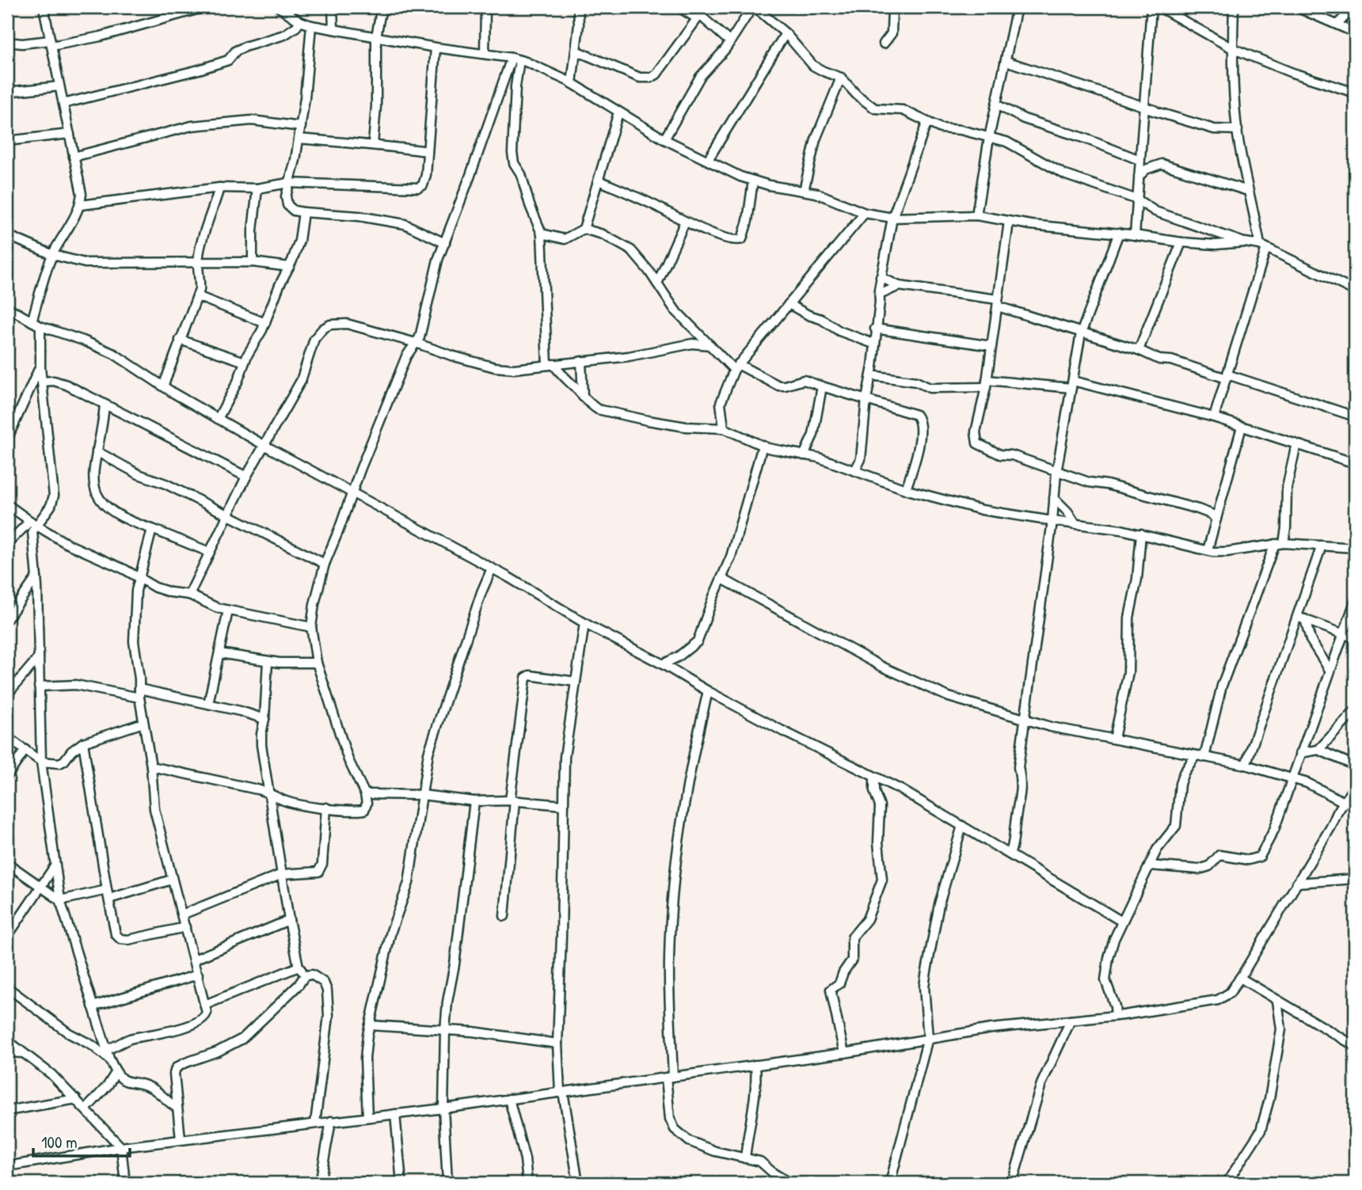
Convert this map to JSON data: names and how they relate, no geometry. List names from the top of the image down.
{
  "scale_bar": "100 m"
}
